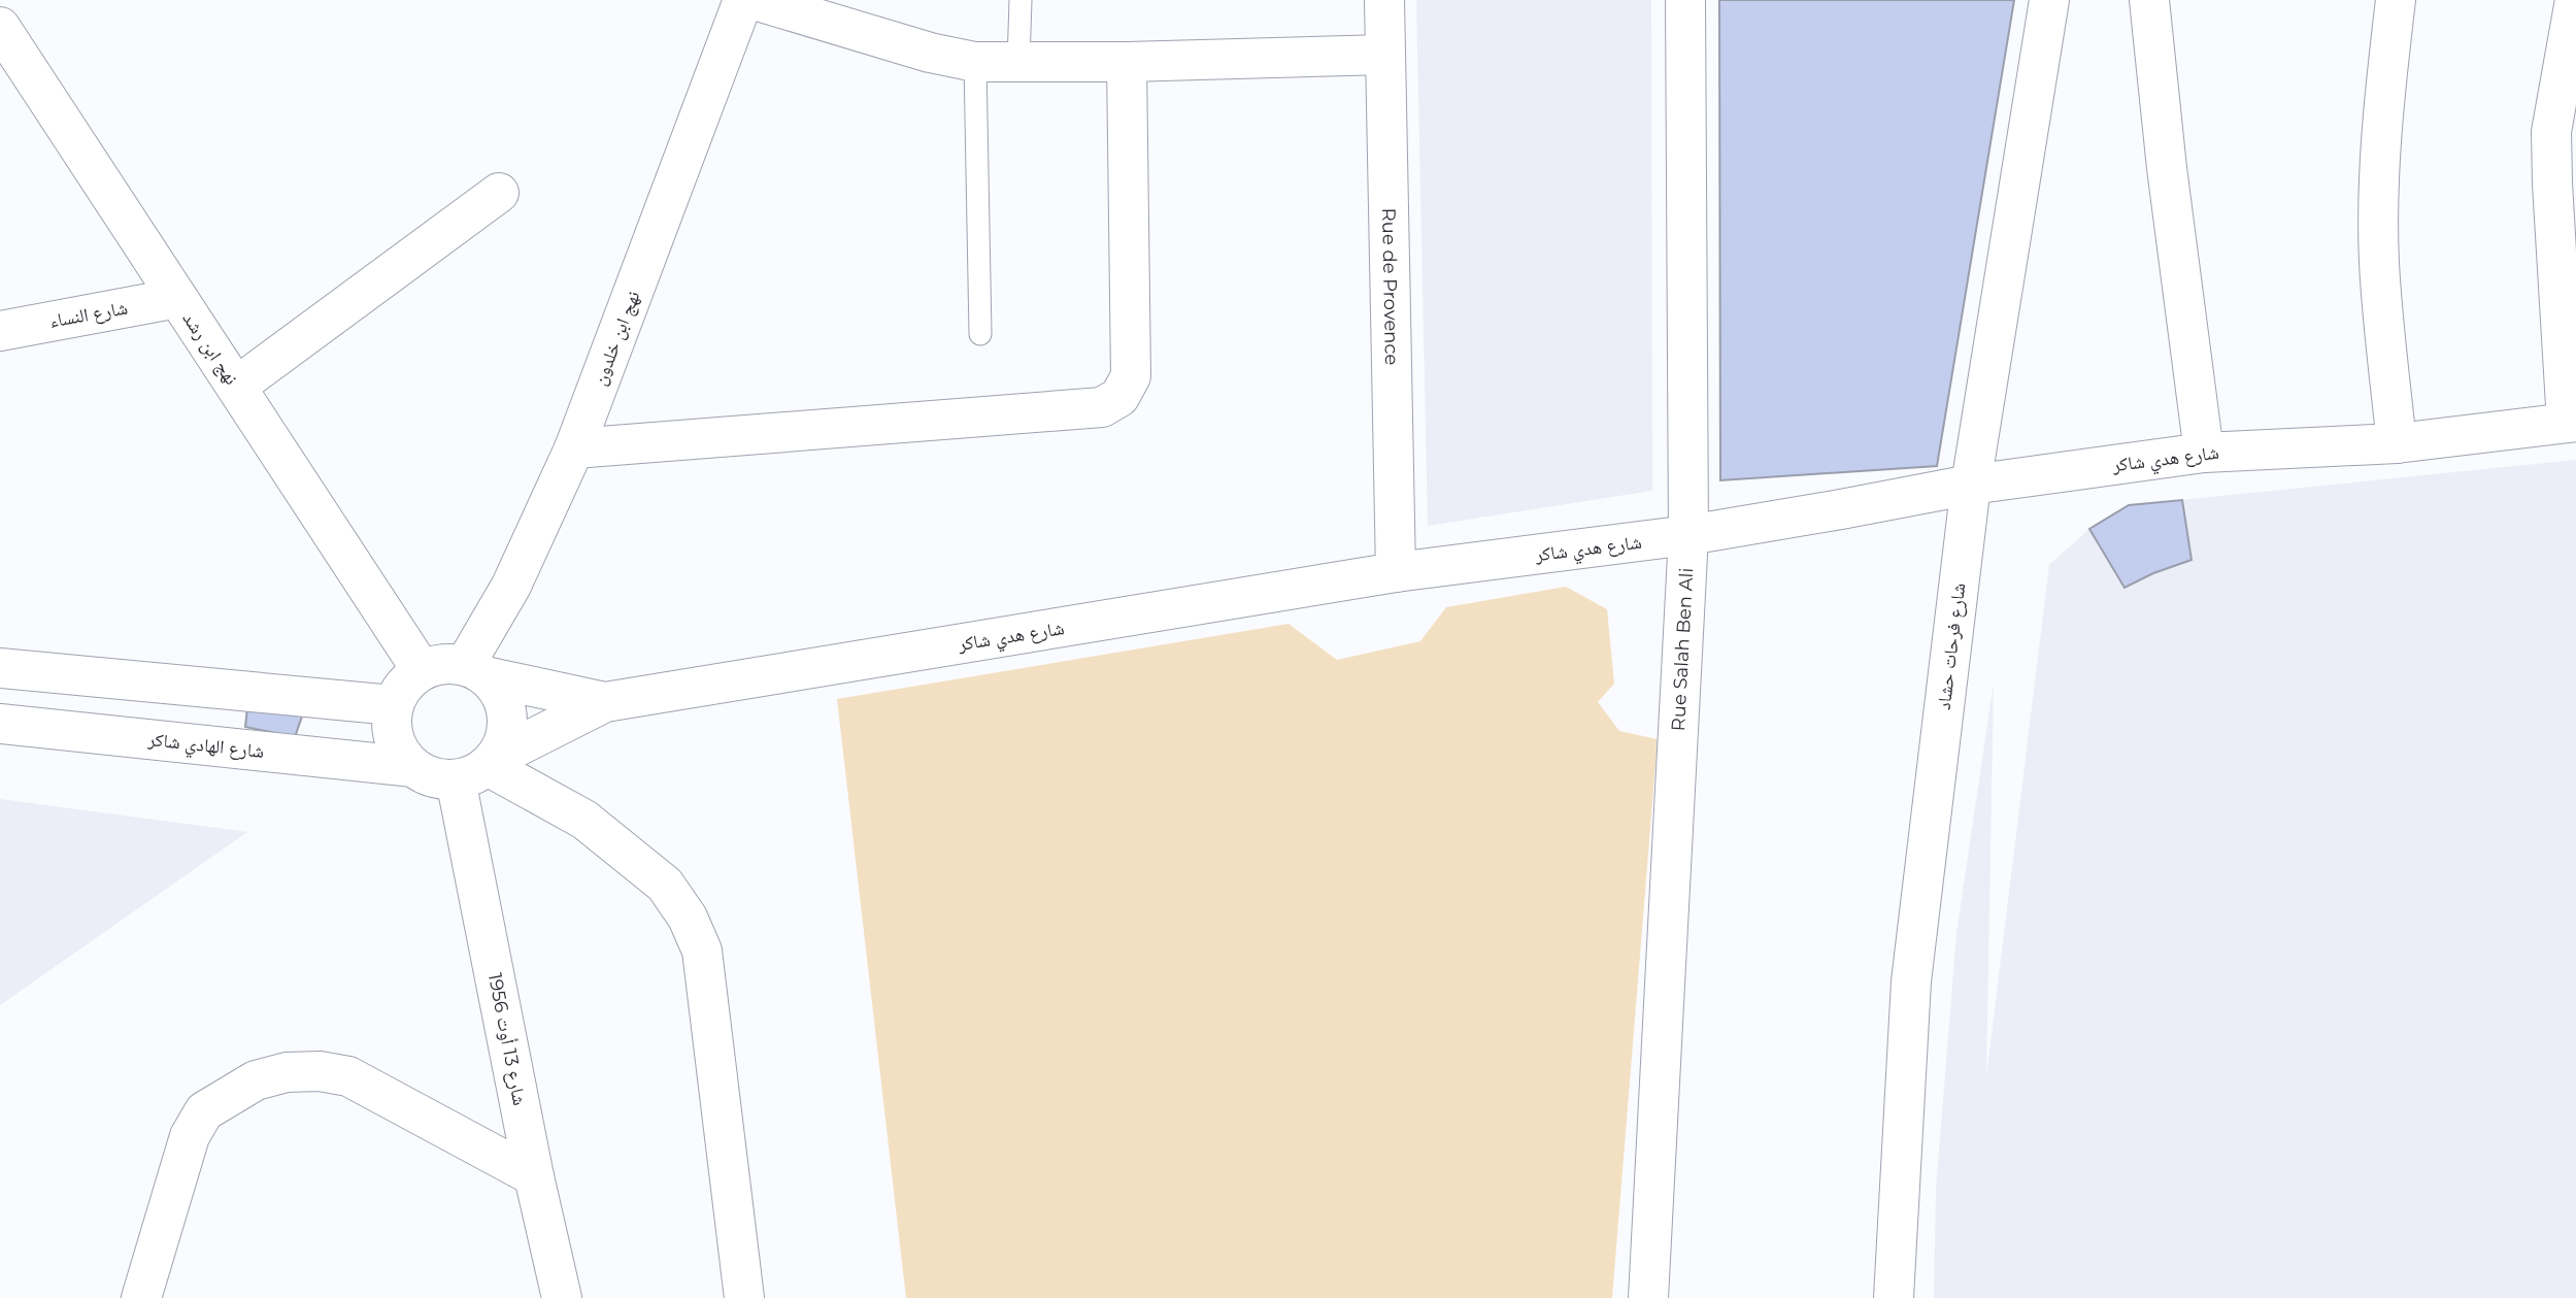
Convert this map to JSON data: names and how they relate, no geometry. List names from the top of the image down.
{
  "streets": {
    "street": [
      "Rue de Provence",
      "شارع النساء",
      "نهج ابن خلدون",
      "نهج ابن رشد",
      "شارع هدي شاكر",
      "شارع فرحات حشاد",
      "Rue Salah Ben Ali",
      "شارع الهادي شاكر",
      "شارع 13 أوت 1956"
    ]
  },
  "crossings": [
    ["Rue de Provence", "شارع هدي شاكر"],
    ["شارع النساء", "نهج ابن رشد"],
    ["نهج ابن خلدون", "نهج ابن رشد"],
    ["نهج ابن خلدون", "شارع الهادي شاكر"],
    ["نهج ابن خلدون", "شارع 13 أوت 1956"],
    ["نهج ابن رشد", "شارع الهادي شاكر"],
    ["نهج ابن رشد", "شارع 13 أوت 1956"],
    ["شارع هدي شاكر", "شارع فرحات حشاد"],
    ["شارع هدي شاكر", "Rue Salah Ben Ali"],
    ["شارع الهادي شاكر", "شارع 13 أوت 1956"]
  ]
}
